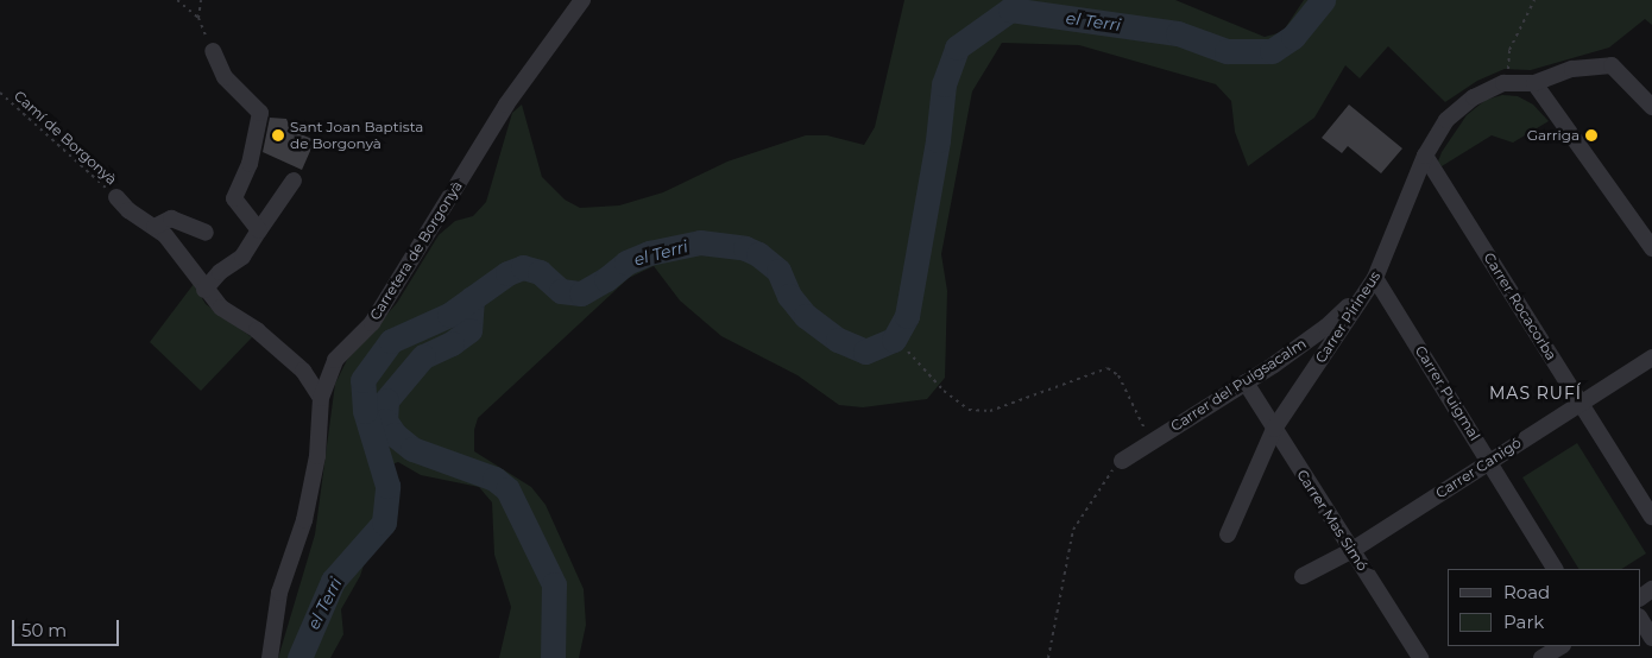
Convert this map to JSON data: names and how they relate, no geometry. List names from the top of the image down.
{
  "streets": {
    "street": [
      "Carretera de Borgonyà",
      "Carrer Rocacorba",
      "Carrer Pirineus",
      "Carrer del Puigsacalm",
      "Carrer Puigmal",
      "Carrer Canigó",
      "Carrer Mas Simó"
    ],
    "path": ["Camí de Borgonyà"]
  },
  "crossings": [
    ["Carrer Rocacorba", "Carrer Pirineus"],
    ["Carrer Rocacorba", "Carrer Canigó"],
    ["Carrer Pirineus", "Carrer del Puigsacalm"],
    ["Carrer Pirineus", "Carrer Puigmal"],
    ["Carrer Pirineus", "Carrer Mas Simó"],
    ["Carrer del Puigsacalm", "Carrer Puigmal"],
    ["Carrer del Puigsacalm", "Carrer Mas Simó"],
    ["Carrer Puigmal", "Carrer Canigó"],
    ["Carrer Canigó", "Carrer Mas Simó"]
  ],
  "districts": ["MAS RUFÍ"],
  "water": ["el Terri"],
  "places": ["Sant Joan Baptista de Borgonyà", "Garriga"],
  "legend": ["Road", "Park"],
  "scale_bar": "50 m"
}
